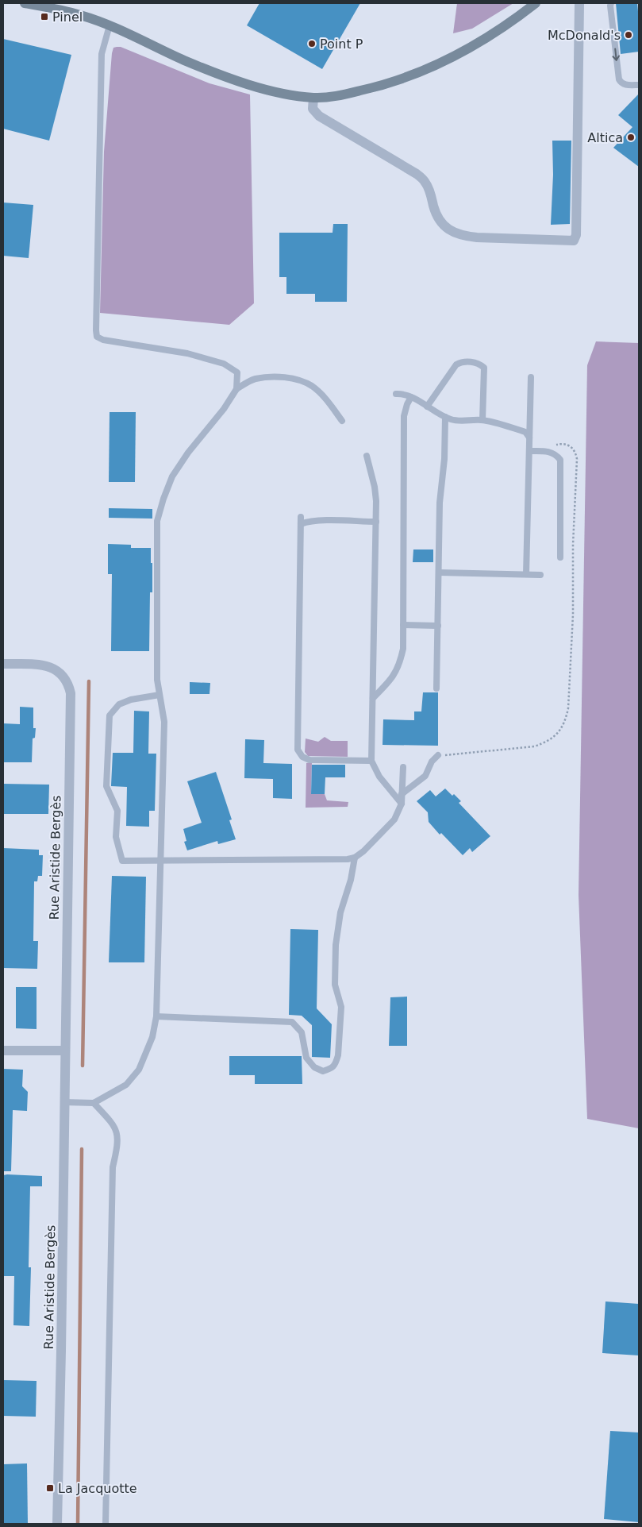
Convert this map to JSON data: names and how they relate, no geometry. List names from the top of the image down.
{
  "streets": {
    "street": ["Rue Aristide Bergès"]
  },
  "places": {
    "transit": ["Pinel", "La Jacquotte"],
    "other": ["McDonald's", "Point P", "Altica"]
  }
}
